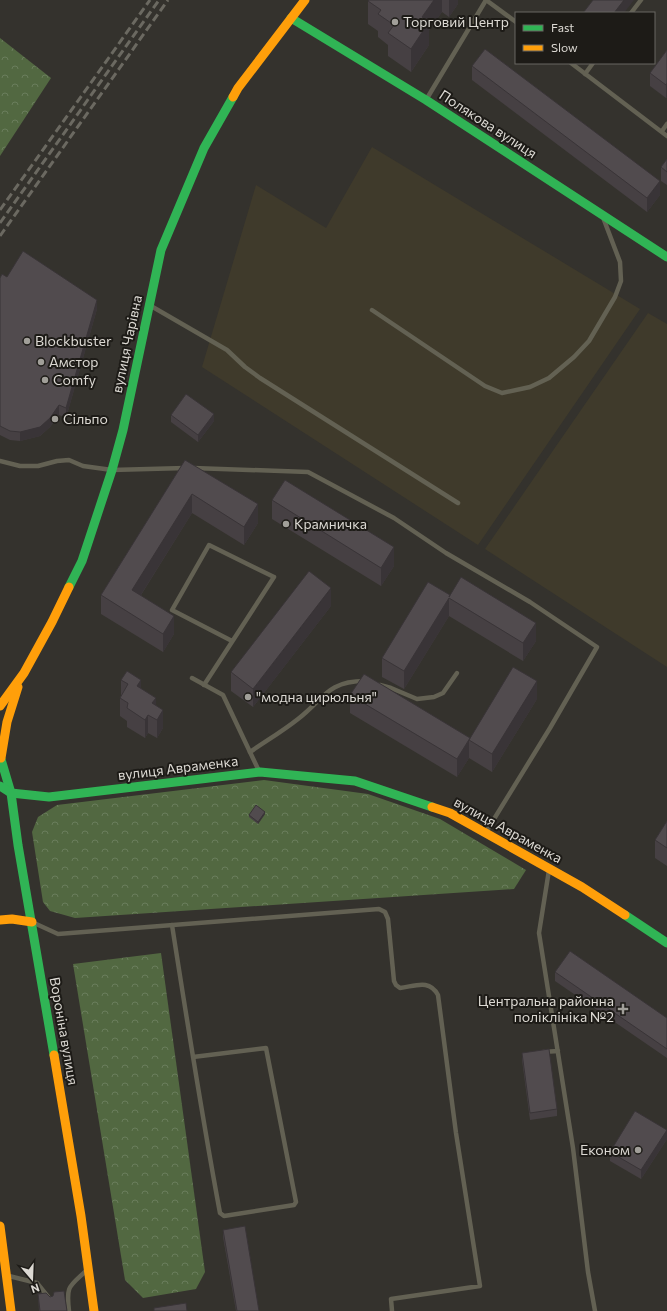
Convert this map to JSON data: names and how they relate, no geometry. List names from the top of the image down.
{
  "streets": {
    "main road": [
      "Полякова вулиця",
      "вулиця Чарівна",
      "вулиця Авраменка",
      "Вороніна вулиця"
    ]
  },
  "crossings": [
    ["Полякова вулиця", "вулиця Чарівна"],
    ["вулиця Авраменка", "Вороніна вулиця"]
  ],
  "places": {
    "other": [
      "Торговий Центр",
      "Blockbuster",
      "Амстор",
      "Comfy",
      "Сільпо",
      "Крамничка",
      "\"модна цирюльня\"",
      "Економ"
    ],
    "health": ["Центральна районна поліклініка №2"]
  },
  "legend": ["Fast", "Slow"],
  "north": "bottom"
}
